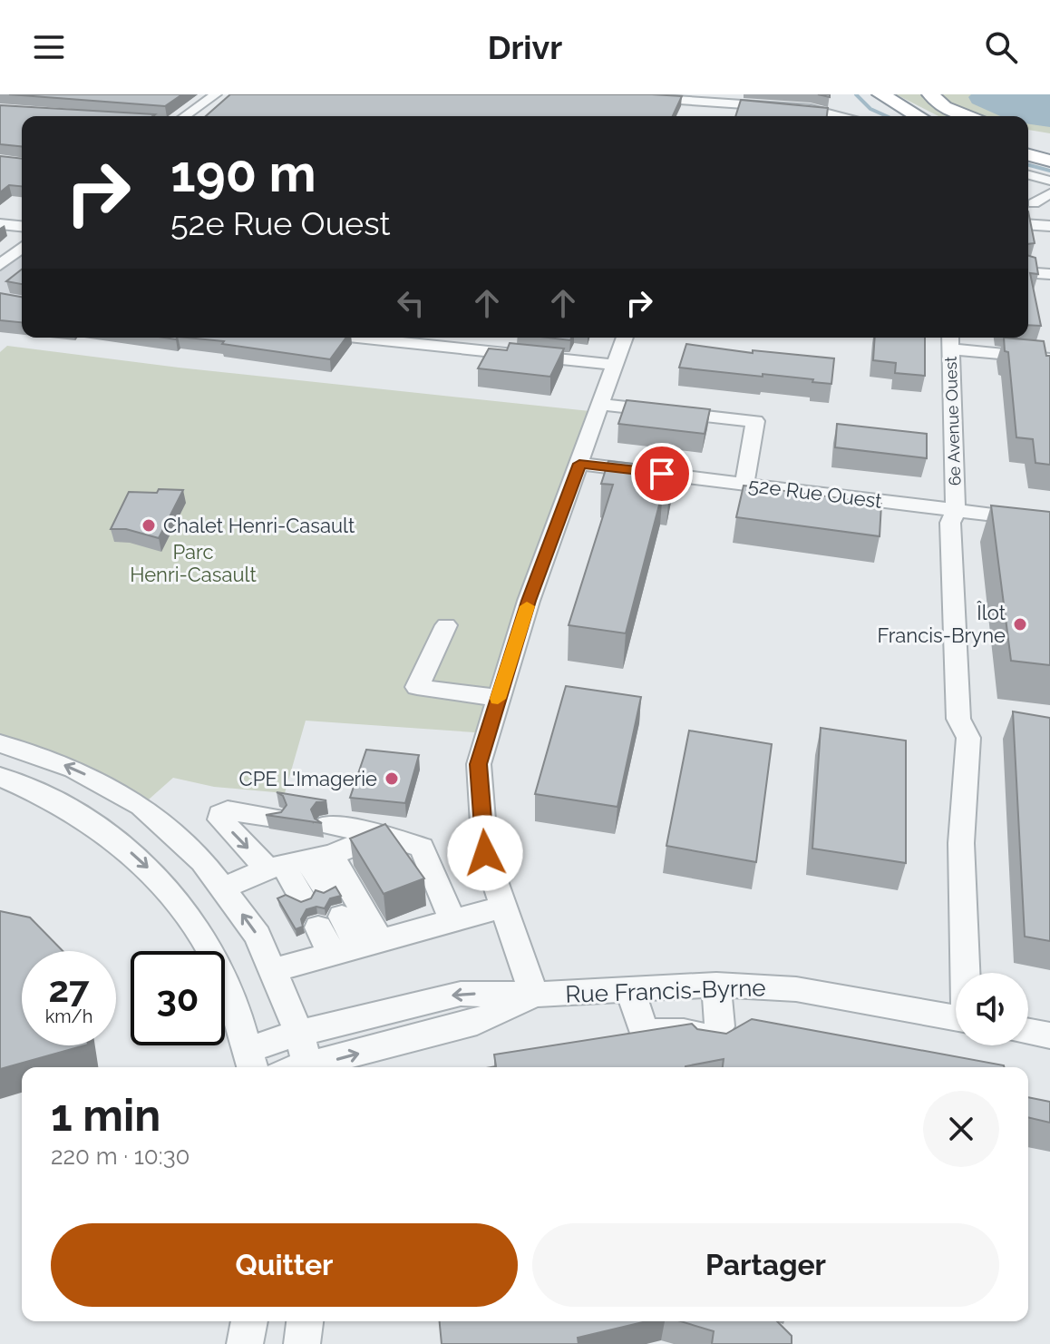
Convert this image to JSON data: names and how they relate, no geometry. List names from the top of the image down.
{
  "streets": {
    "street": ["6e Avenue Ouest", "52e Rue Ouest", "Rue Francis-Byrne"]
  },
  "crossings": [
    ["6e Avenue Ouest", "52e Rue Ouest"]
  ],
  "parks": ["Parc Henri-Casault"],
  "places": ["Chalet Henri-Casault", "Îlot Francis-Bryne", "CPE L'Imagerie"],
  "page": {
    "header": "Drivr",
    "turn": ["190 m", "52e Rue Ouest"],
    "speed": "27 km/h",
    "limit": "30",
    "heading": ["1 min", "220 m · 10:30"],
    "buttons": ["Quitter", "Partager"]
  }
}
